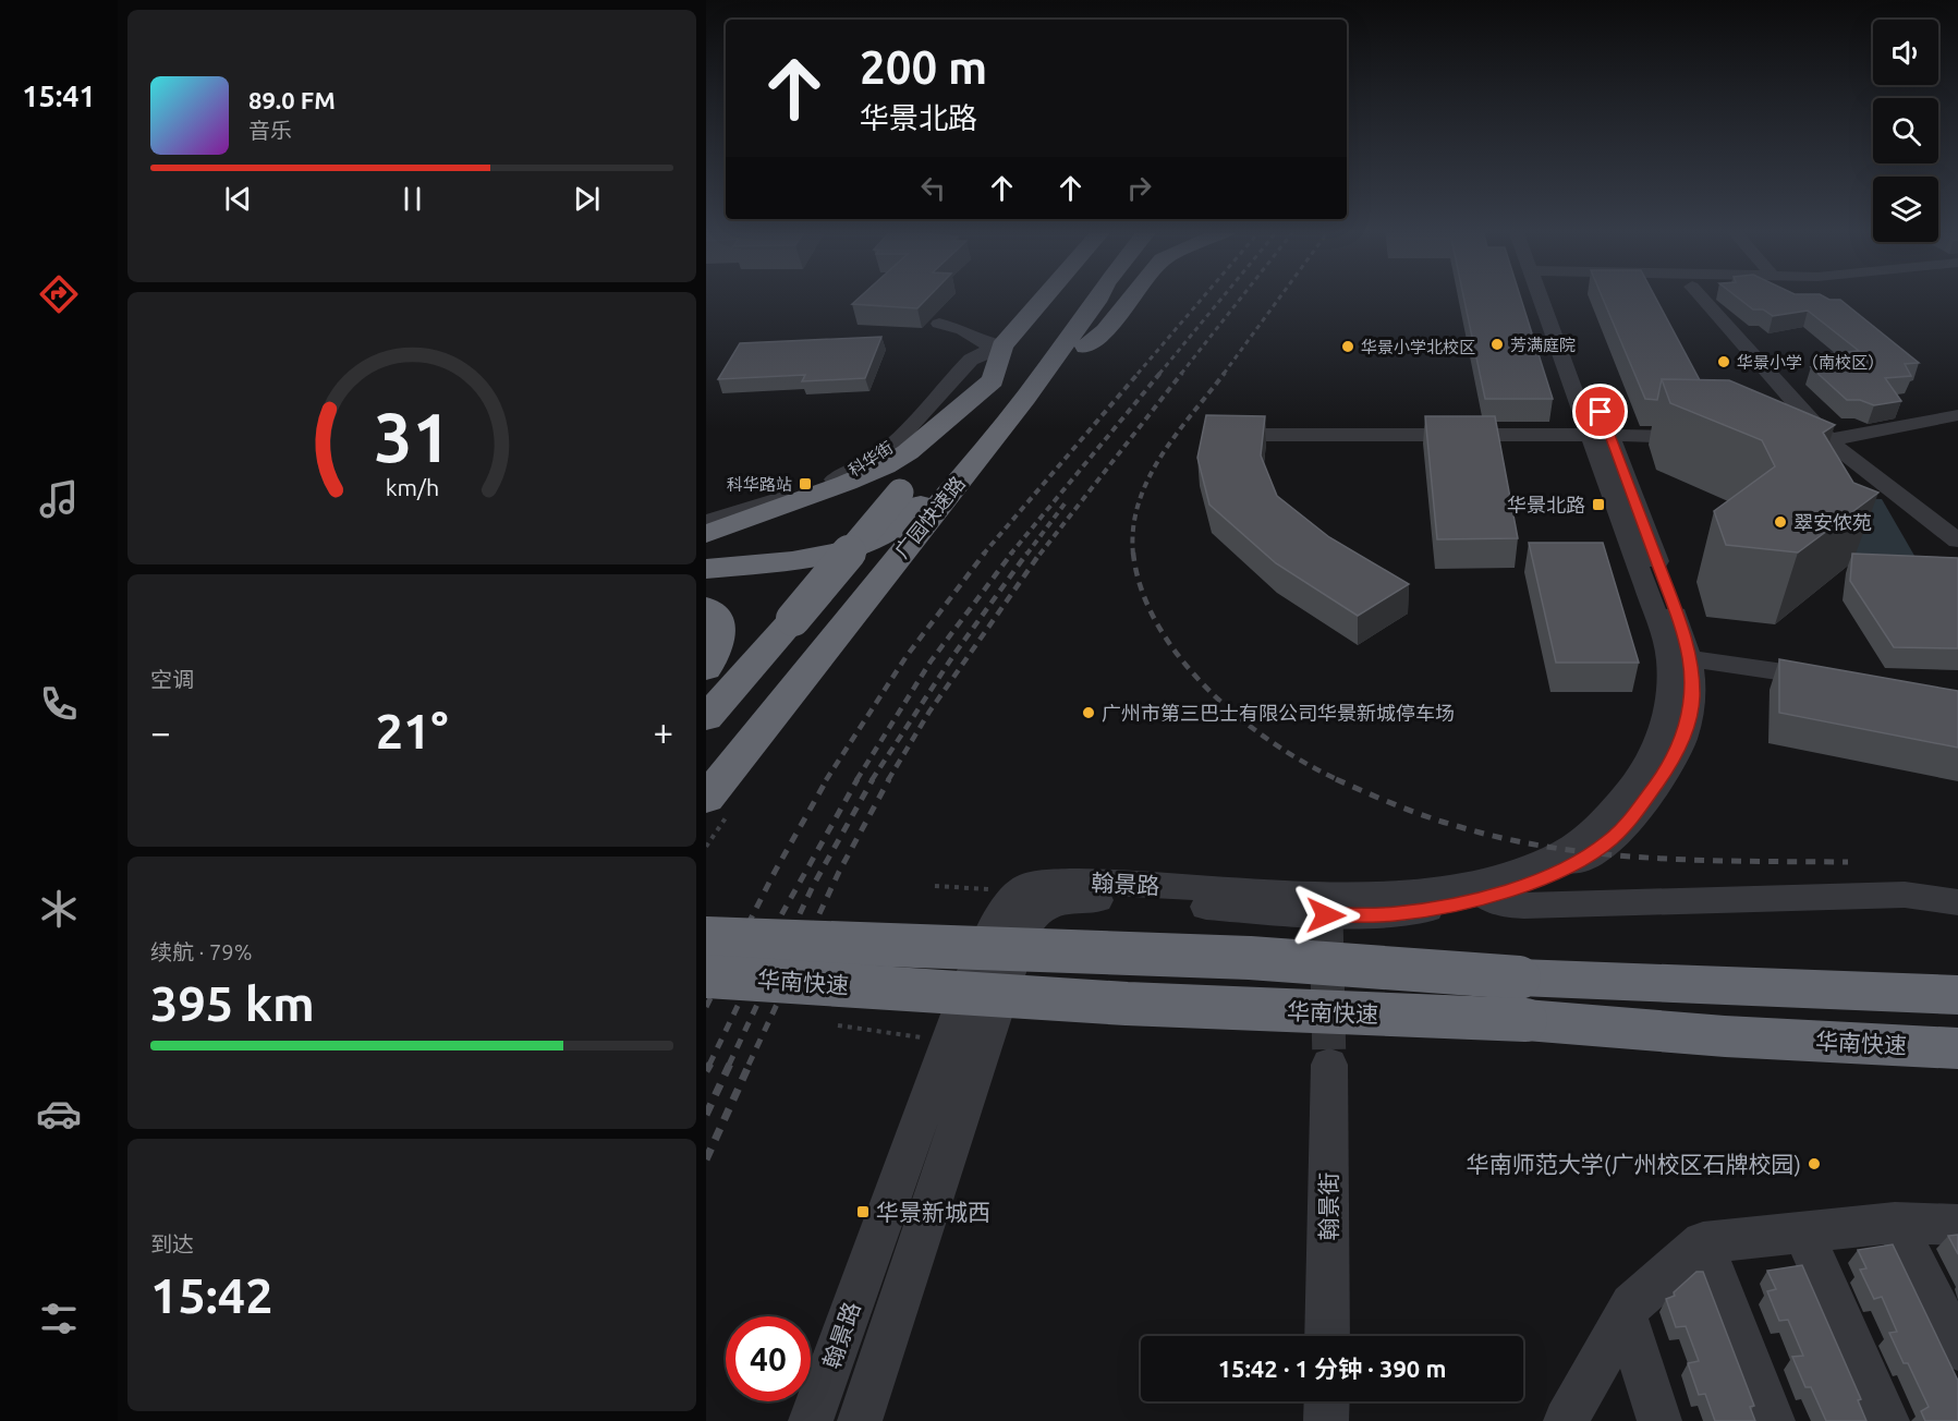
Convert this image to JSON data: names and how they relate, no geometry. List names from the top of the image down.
{
  "streets": {
    "highway": ["广园快速路", "华南快速"],
    "street": ["科华街", "翰景路", "翰景街"]
  },
  "places": {
    "other": [
      "芳满庭院",
      "华景小学北校区",
      "华景小学（南校区）",
      "翠安侬苑",
      "广州市第三巴士有限公司华景新城停车场",
      "华南师范大学(广州校区石牌校园)"
    ],
    "transit": ["科华路站", "华景北路", "华景新城西"]
  },
  "page": {
    "tabs": "15:41",
    "turn": ["200 m", "华景北路"],
    "song": ["89.0 FM", "音乐"],
    "tile": [
      "空调",
      ["续航 · 79%", "395 km"],
      ["到达", "15:42"]
    ],
    "heat": ["−", "21°", "+"],
    "limit": "40",
    "trip": "15:42 · 1 分钟 · 390 m",
    "gauge": ["31", "km/h"]
  }
}
